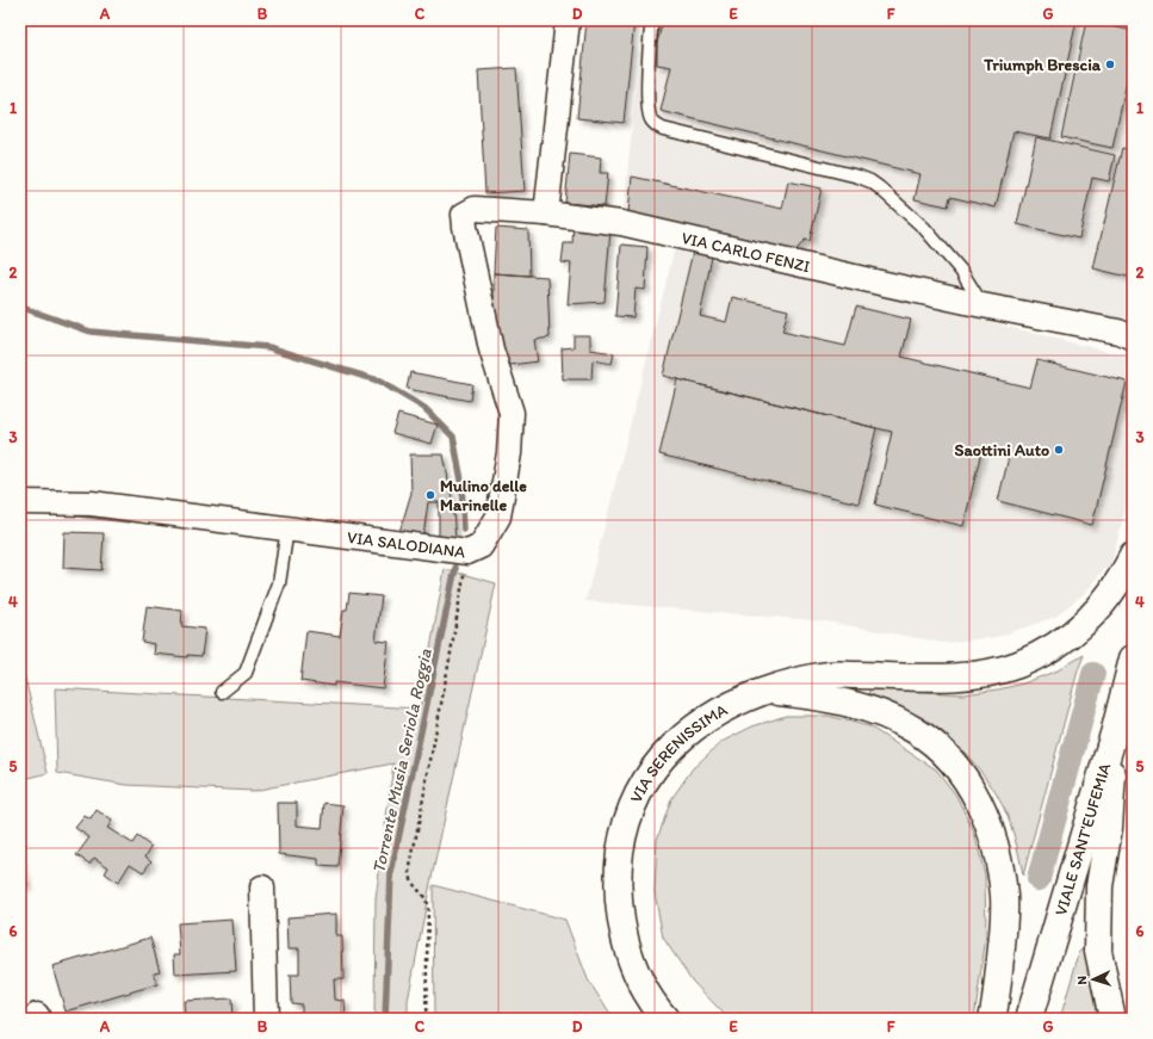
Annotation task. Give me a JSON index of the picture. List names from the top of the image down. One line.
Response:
{"streets":{"main road":["VIA SERENISSIMA","VIALE SANT'EUFEMIA"],"street":["VIA CARLO FENZI","VIA SALODIANA"]},"crossings":[["VIA CARLO FENZI","VIA SALODIANA"]],"water":["Torrente Musia Seriola Roggia"],"places":["Triumph Brescia","Saottini Auto","Mulino delle Marinelle"],"north":"left","grid":{"columns":["A","B","C","D","E","F","G"],"rows":["1","2","3","4","5","6"]}}
